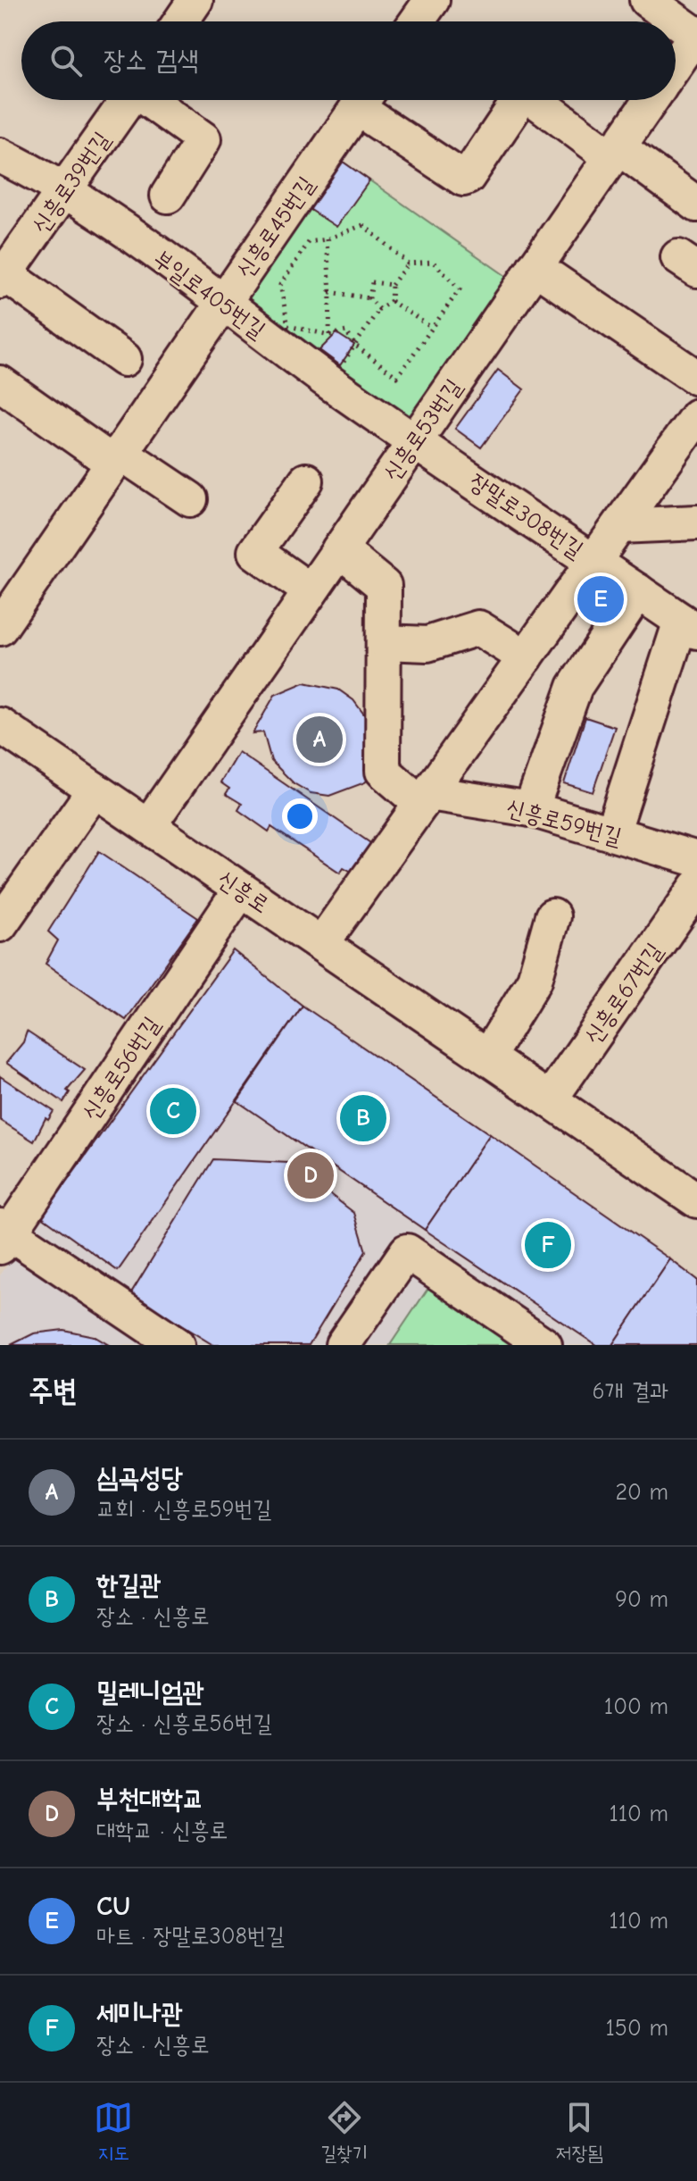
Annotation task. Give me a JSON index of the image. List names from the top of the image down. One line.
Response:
{"streets":{"street":["신흥로39번길","신흥로45번길","부일로405번길","신흥로53번길","장말로308번길","신흥로59번길","신흥로","신흥로67번길","신흥로56번길"]},"crossings":[["신흥로39번길","부일로405번길"],["신흥로45번길","부일로405번길"],["부일로405번길","신흥로53번길"],["부일로405번길","장말로308번길"],["신흥로53번길","장말로308번길"],["신흥로53번길","신흥로"],["신흥로","신흥로67번길"],["신흥로","신흥로56번길"]],"page":{"search":"장소 검색","pins":["E","A","C","B","D","F"],"heading":["주변","6개 결과"],"list":[{"mark":"A","name":"심곡성당","note":"교회 · 신흥로59번길","value":"20 m"},{"mark":"B","name":"한길관","note":"장소 · 신흥로","value":"90 m"},{"mark":"C","name":"밀레니엄관","note":"장소 · 신흥로56번길","value":"100 m"},{"mark":"D","name":"부천대학교","note":"대학교 · 신흥로","value":"110 m"},{"mark":"E","name":"CU","note":"마트 · 장말로308번길","value":"110 m"},{"mark":"F","name":"세미나관","note":"장소 · 신흥로","value":"150 m"}],"nav":["지도","길찾기","저장됨"]}}
